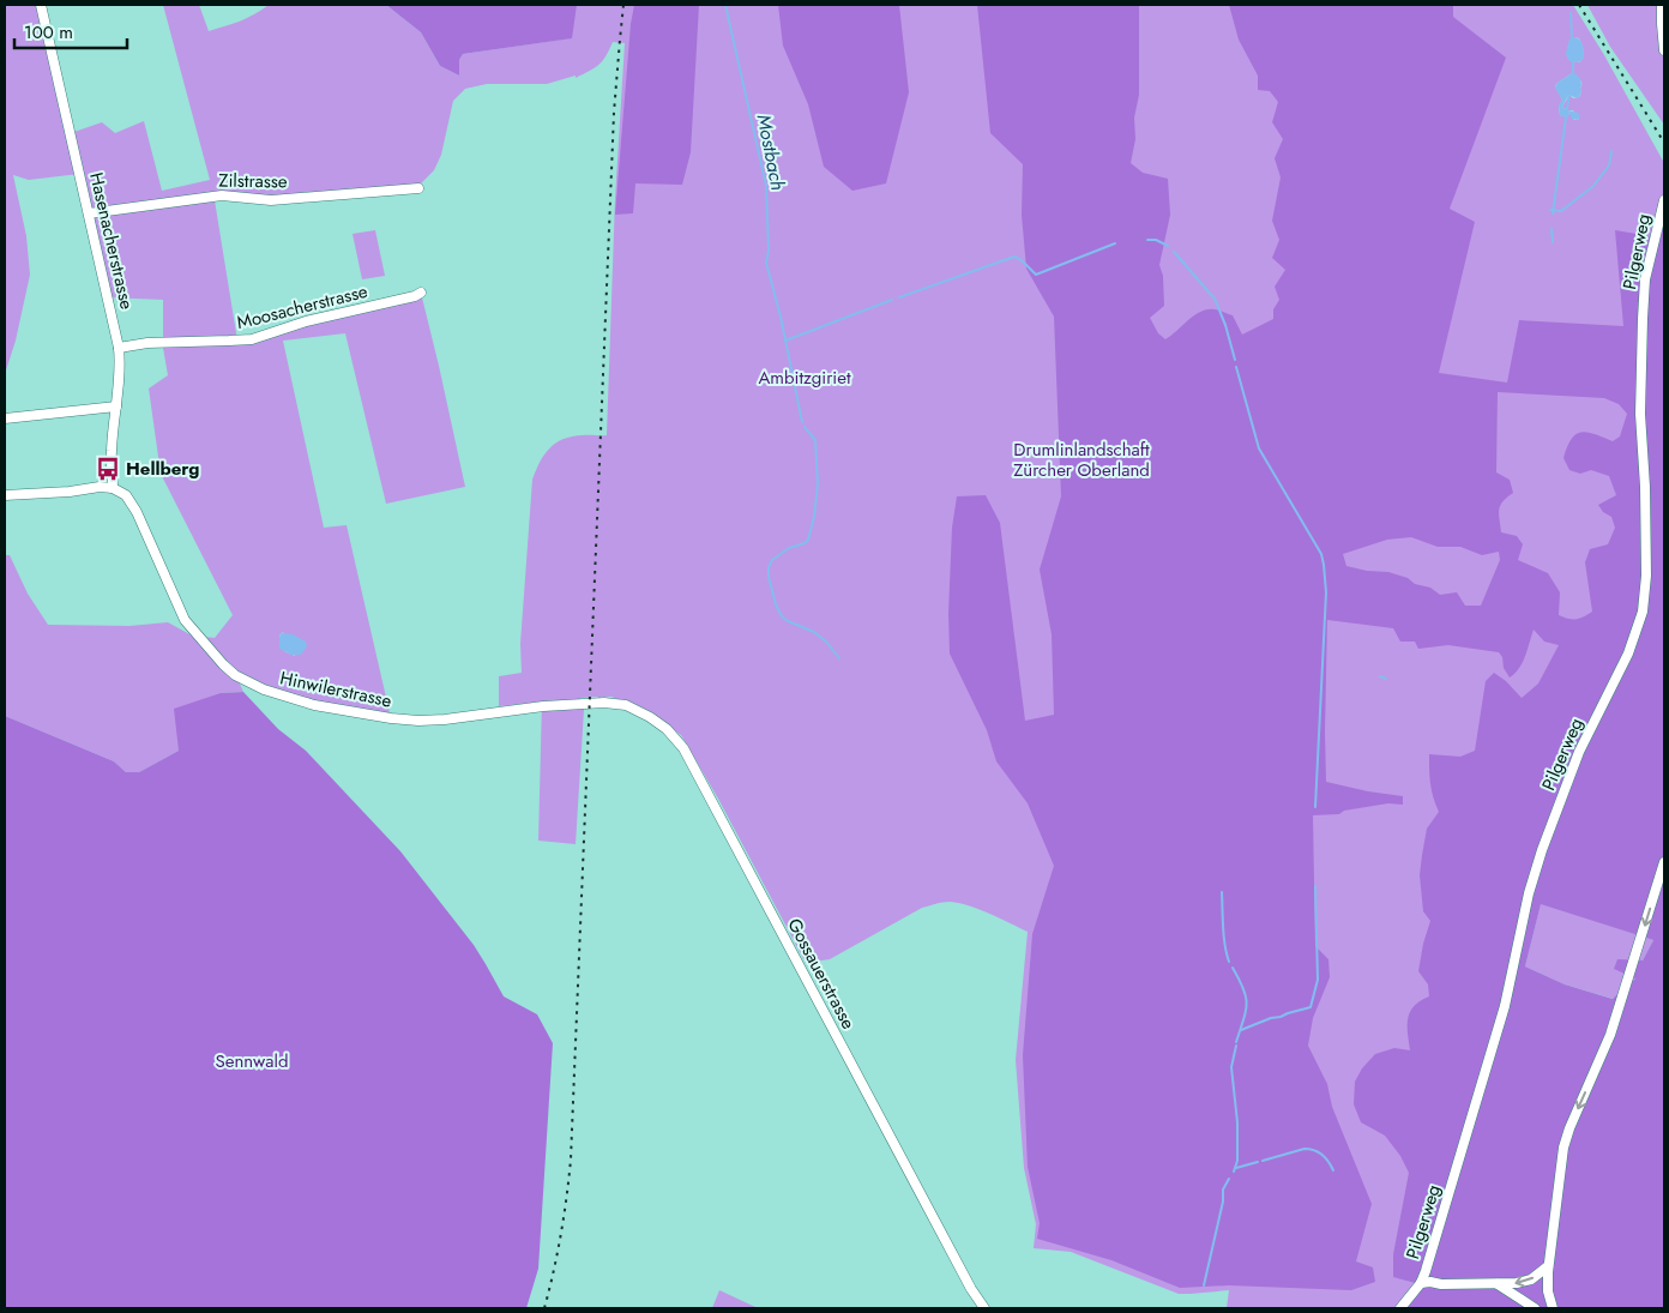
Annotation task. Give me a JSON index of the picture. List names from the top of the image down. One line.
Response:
{"streets":{"street":["Zilstrasse","Hasenacherstrasse","Pilgerweg","Moosacherstrasse","Hinwilerstrasse","Gossauerstrasse"]},"crossings":[["Zilstrasse","Hasenacherstrasse"],["Hasenacherstrasse","Moosacherstrasse"],["Hasenacherstrasse","Hinwilerstrasse"],["Hinwilerstrasse","Gossauerstrasse"]],"water":["Mostbach"],"parks":["Ambitzgiriet","Drumlinlandschaft Zürcher Oberland","Sennwald"],"places":{"bus stop":["Hellberg"]},"scale_bar":"100 m"}
